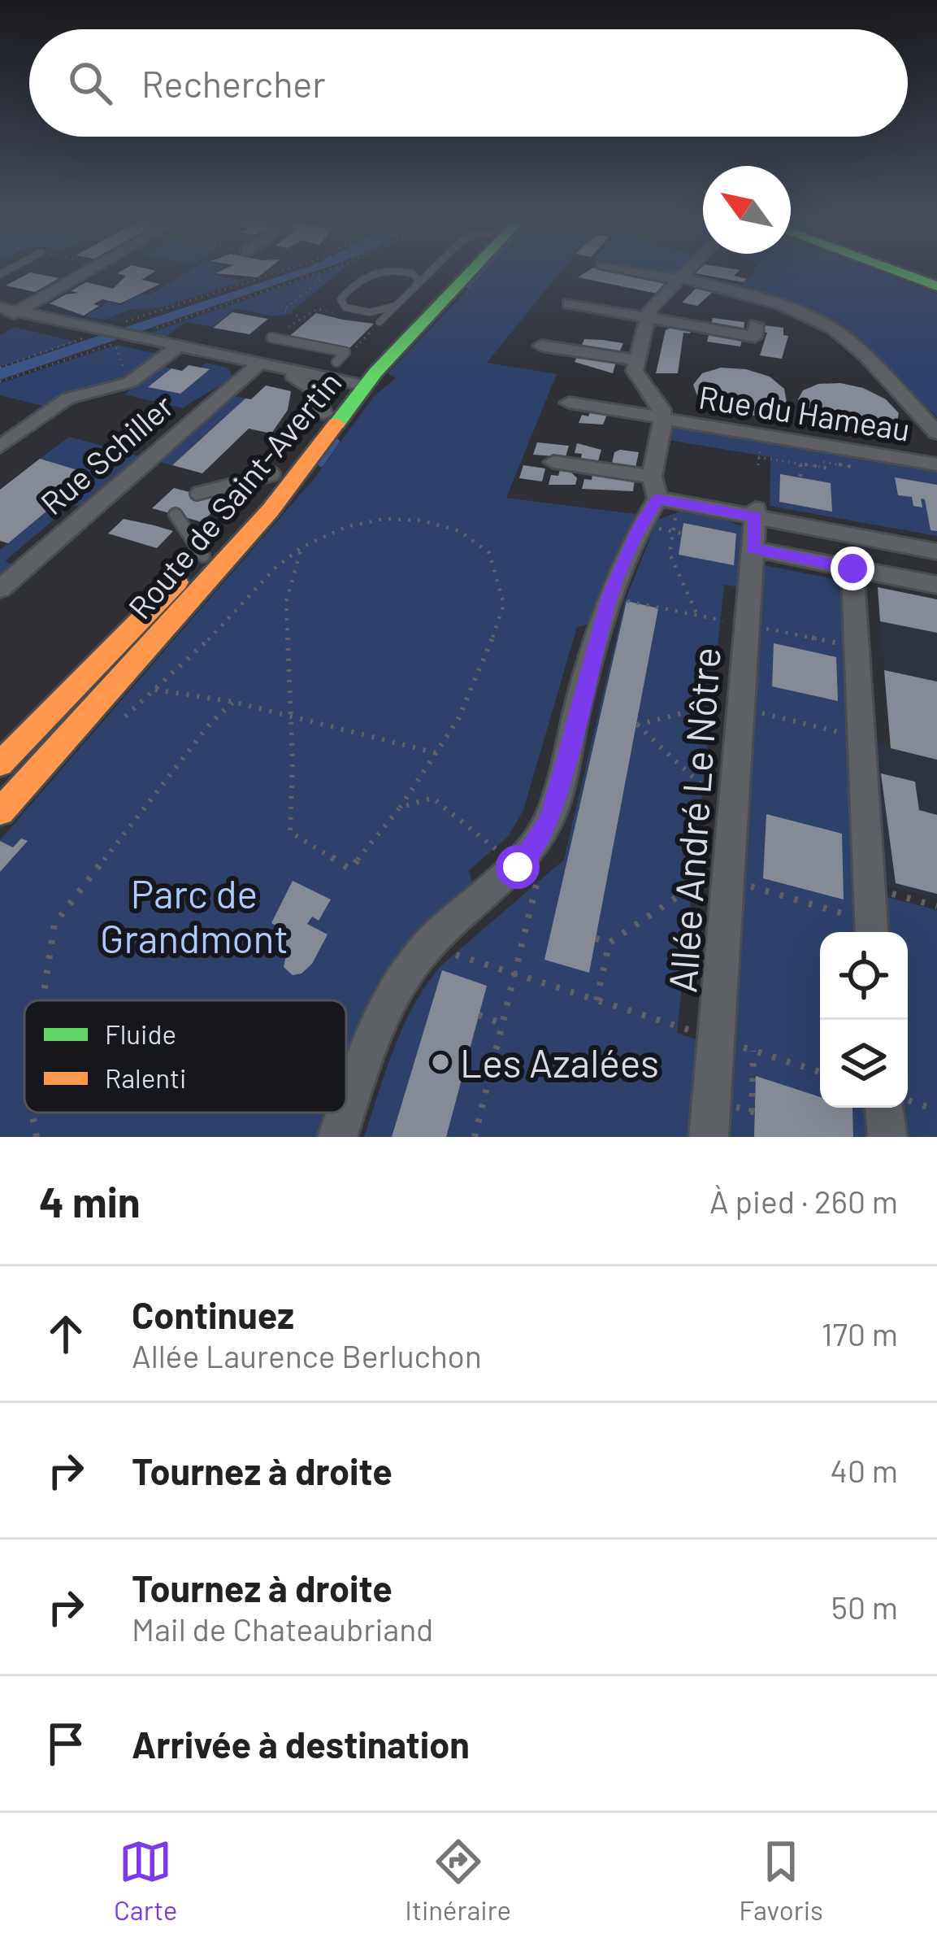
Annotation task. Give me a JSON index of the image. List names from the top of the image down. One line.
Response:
{"streets":{"main road":["Route de Saint-Avertin"],"street":["Rue du Hameau","Rue Schiller","Allée André Le Nôtre"]},"parks":["Parc de Grandmont"],"places":["Les Azalées"],"legend":["Fluide","Ralenti"],"north":"top left","page":{"search":"Rechercher","heading":["4 min","À pied · 260 m"],"list":[["Continuez","Allée Laurence Berluchon","170 m"],["Tournez à droite","40 m"],["Tournez à droite","Mail de Chateaubriand","50 m"],"Arrivée à destination"],"nav":["Carte","Itinéraire","Favoris"]}}
